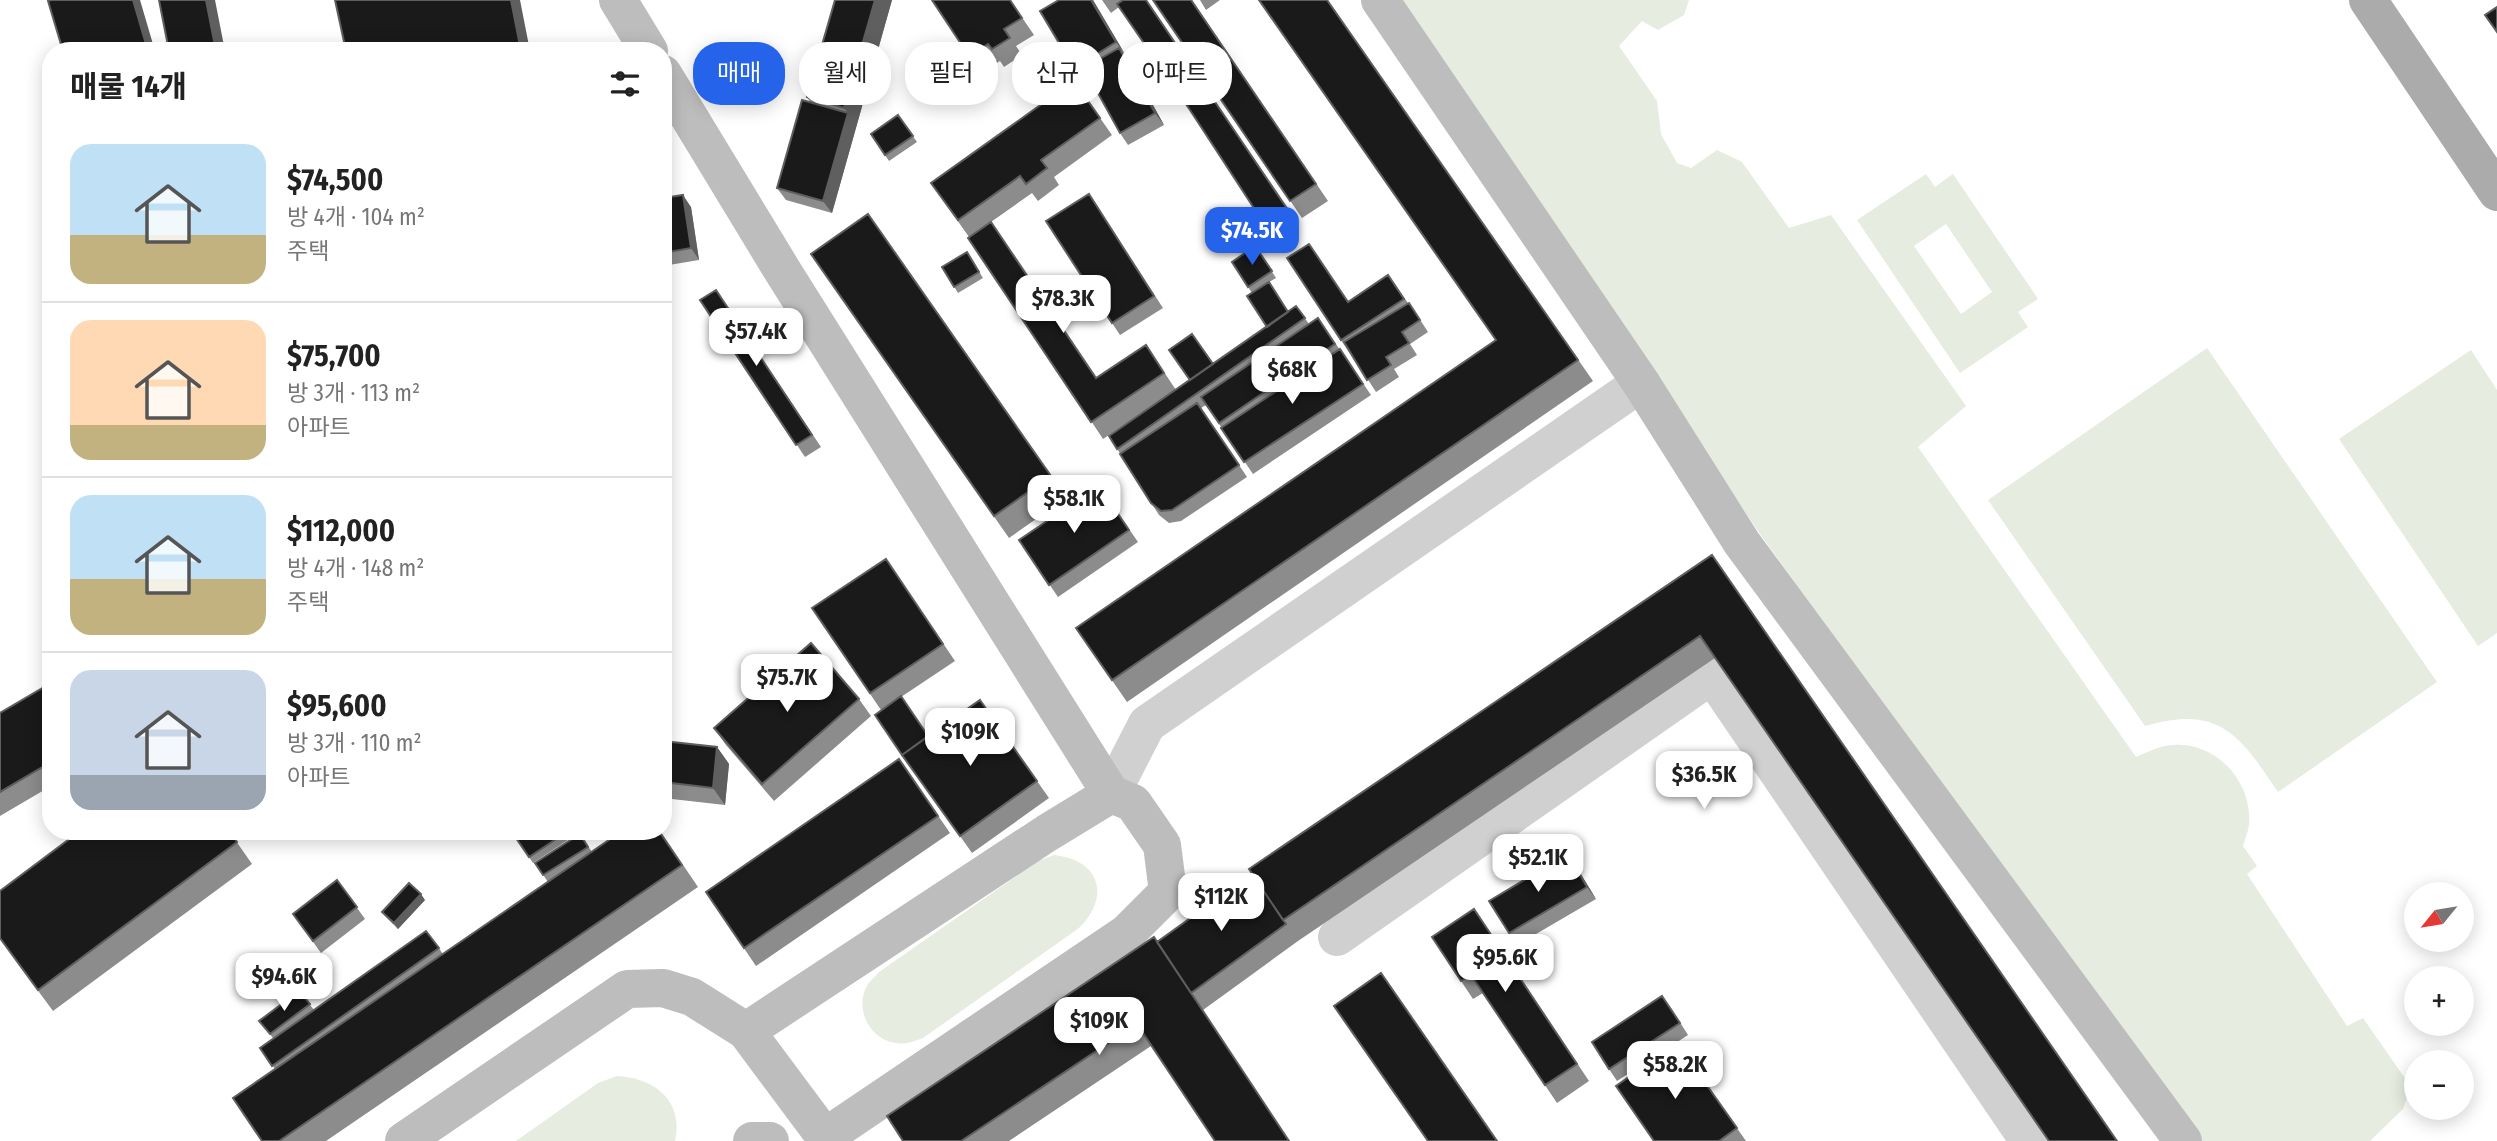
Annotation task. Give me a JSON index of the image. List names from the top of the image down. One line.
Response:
{"north":"bottom left","page":{"chip":["매매","월세","필터","신규","아파트"],"heading":"매물 14개","list":[{"name":"$74,500","note":"방 4개 · 104 m² · 주택"},{"name":"$75,700","note":"방 3개 · 113 m² · 아파트"},{"name":"$112,000","note":"방 4개 · 148 m² · 주택"},{"name":"$95,600","note":"방 3개 · 110 m² · 아파트"}],"price":["$74.5K","$78.3K","$57.4K","$68K","$58.1K","$75.7K","$109K","$36.5K","$52.1K","$112K","$95.6K","$94.6K","$109K","$58.2K"],"map_buttons":["+","−"]}}
